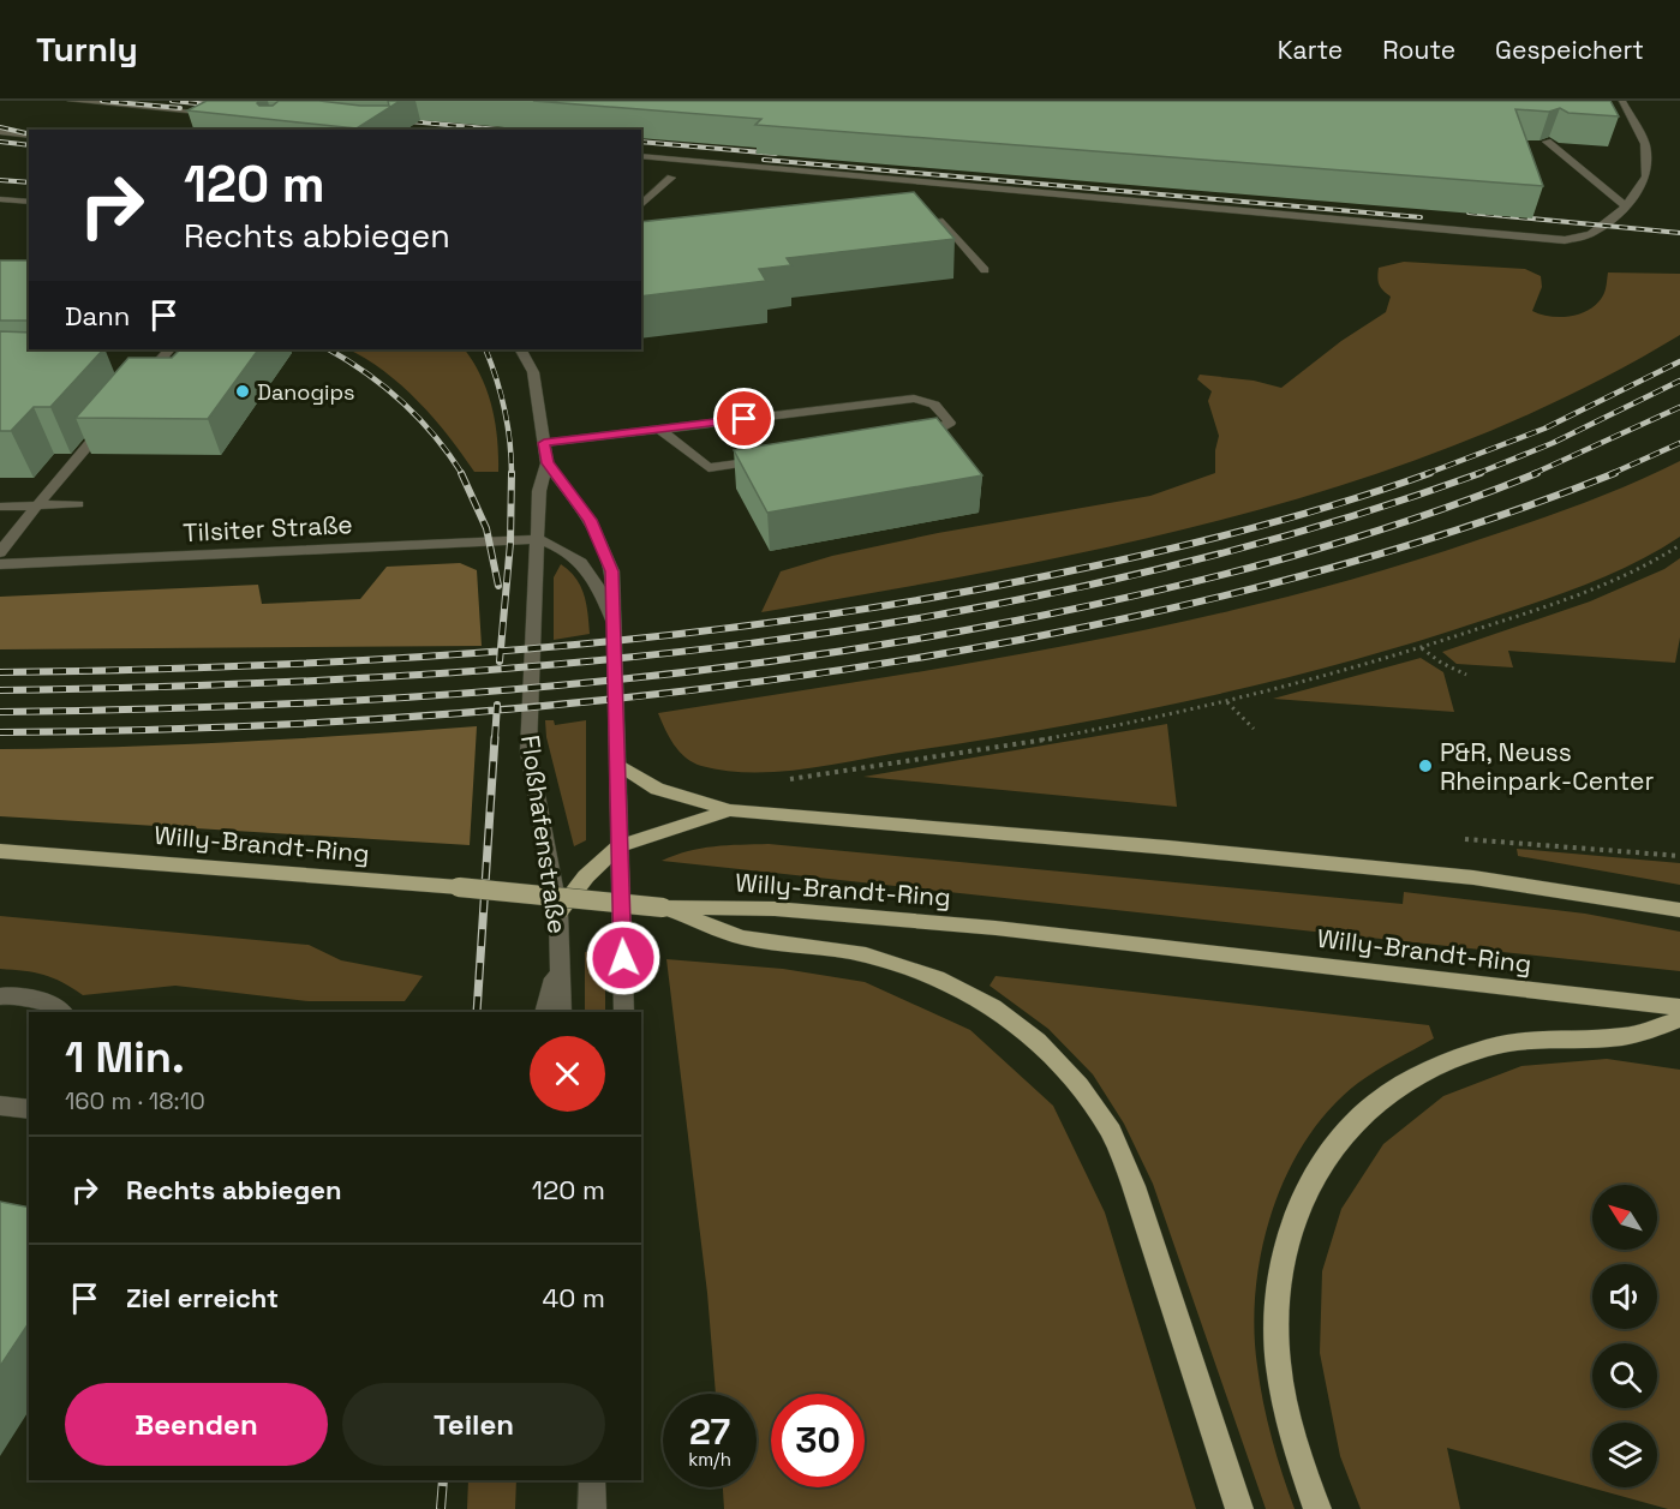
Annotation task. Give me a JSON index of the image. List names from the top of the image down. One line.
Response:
{"streets":{"main road":["Willy-Brandt-Ring"],"street":["Tilsiter Straße","Floßhafenstraße"]},"crossings":[["Tilsiter Straße","Floßhafenstraße"]],"places":["Danogips","P&R, Neuss Rheinpark-Center"],"north":"top left","page":{"header":"Turnly","nav":["Karte","Route","Gespeichert"],"turn":["120 m","Rechts abbiegen"],"then":"Dann","heading":["1 Min.","160 m · 18:10"],"list":[{"name":"Rechts abbiegen","value":"120 m"},{"name":"Ziel erreicht","value":"40 m"}],"buttons":["Beenden","Teilen"],"speed":"27 km/h","limit":"30"}}
